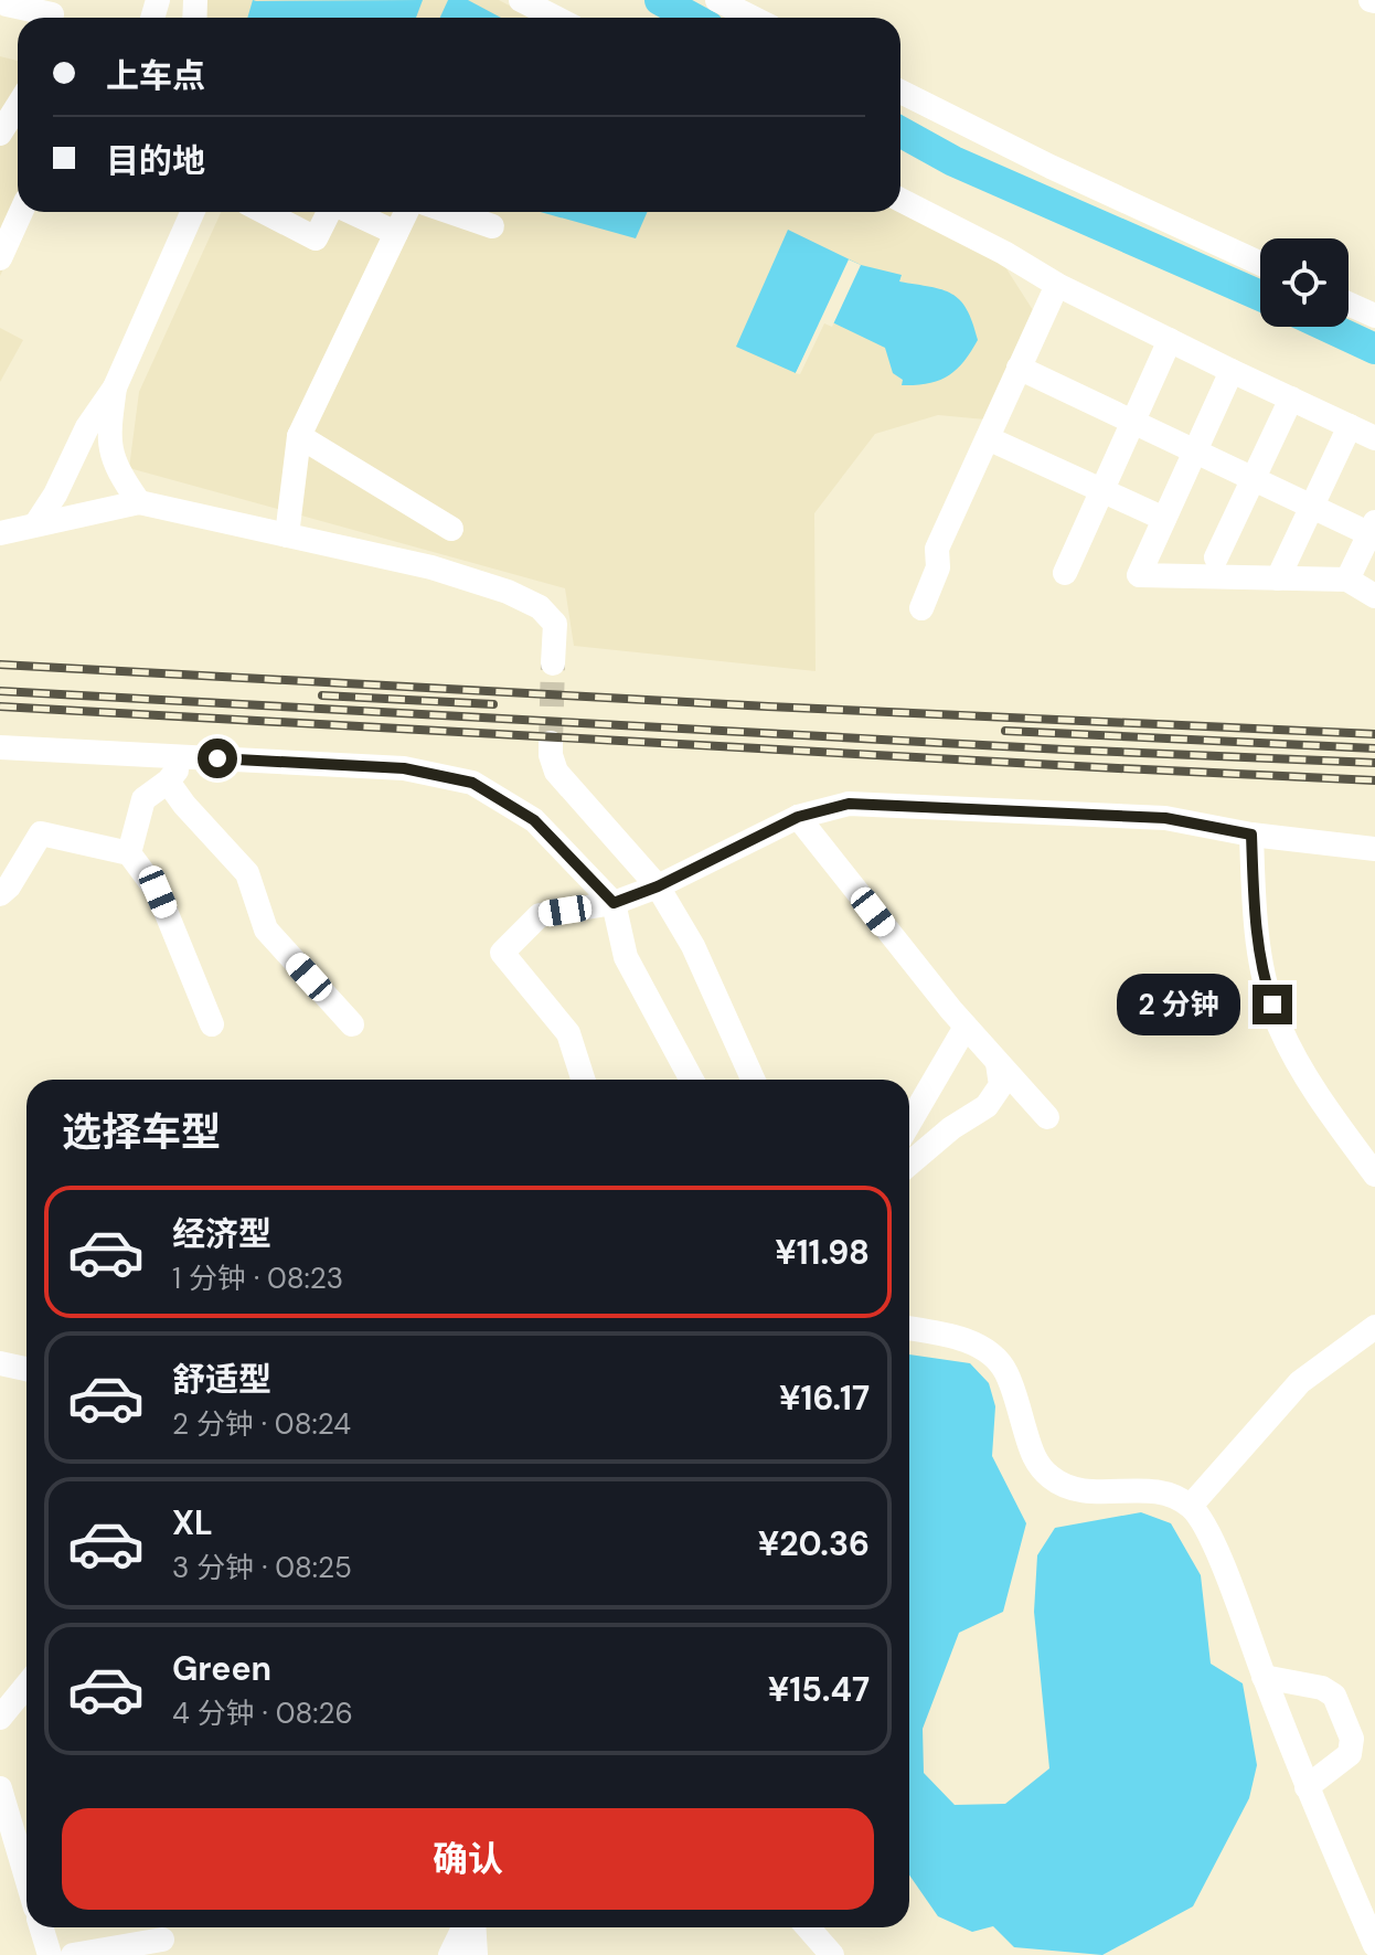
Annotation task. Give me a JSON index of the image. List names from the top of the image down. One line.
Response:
{"page":{"banner":["上车点","目的地"],"bubble":"2 分钟","heading":"选择车型","list":[{"name":"经济型","note":"1 分钟 · 08:23","value":"¥11.98"},{"name":"舒适型","note":"2 分钟 · 08:24","value":"¥16.17"},{"name":"XL","note":"3 分钟 · 08:25","value":"¥20.36"},{"name":"Green","note":"4 分钟 · 08:26","value":"¥15.47"}],"buttons":"确认"}}
